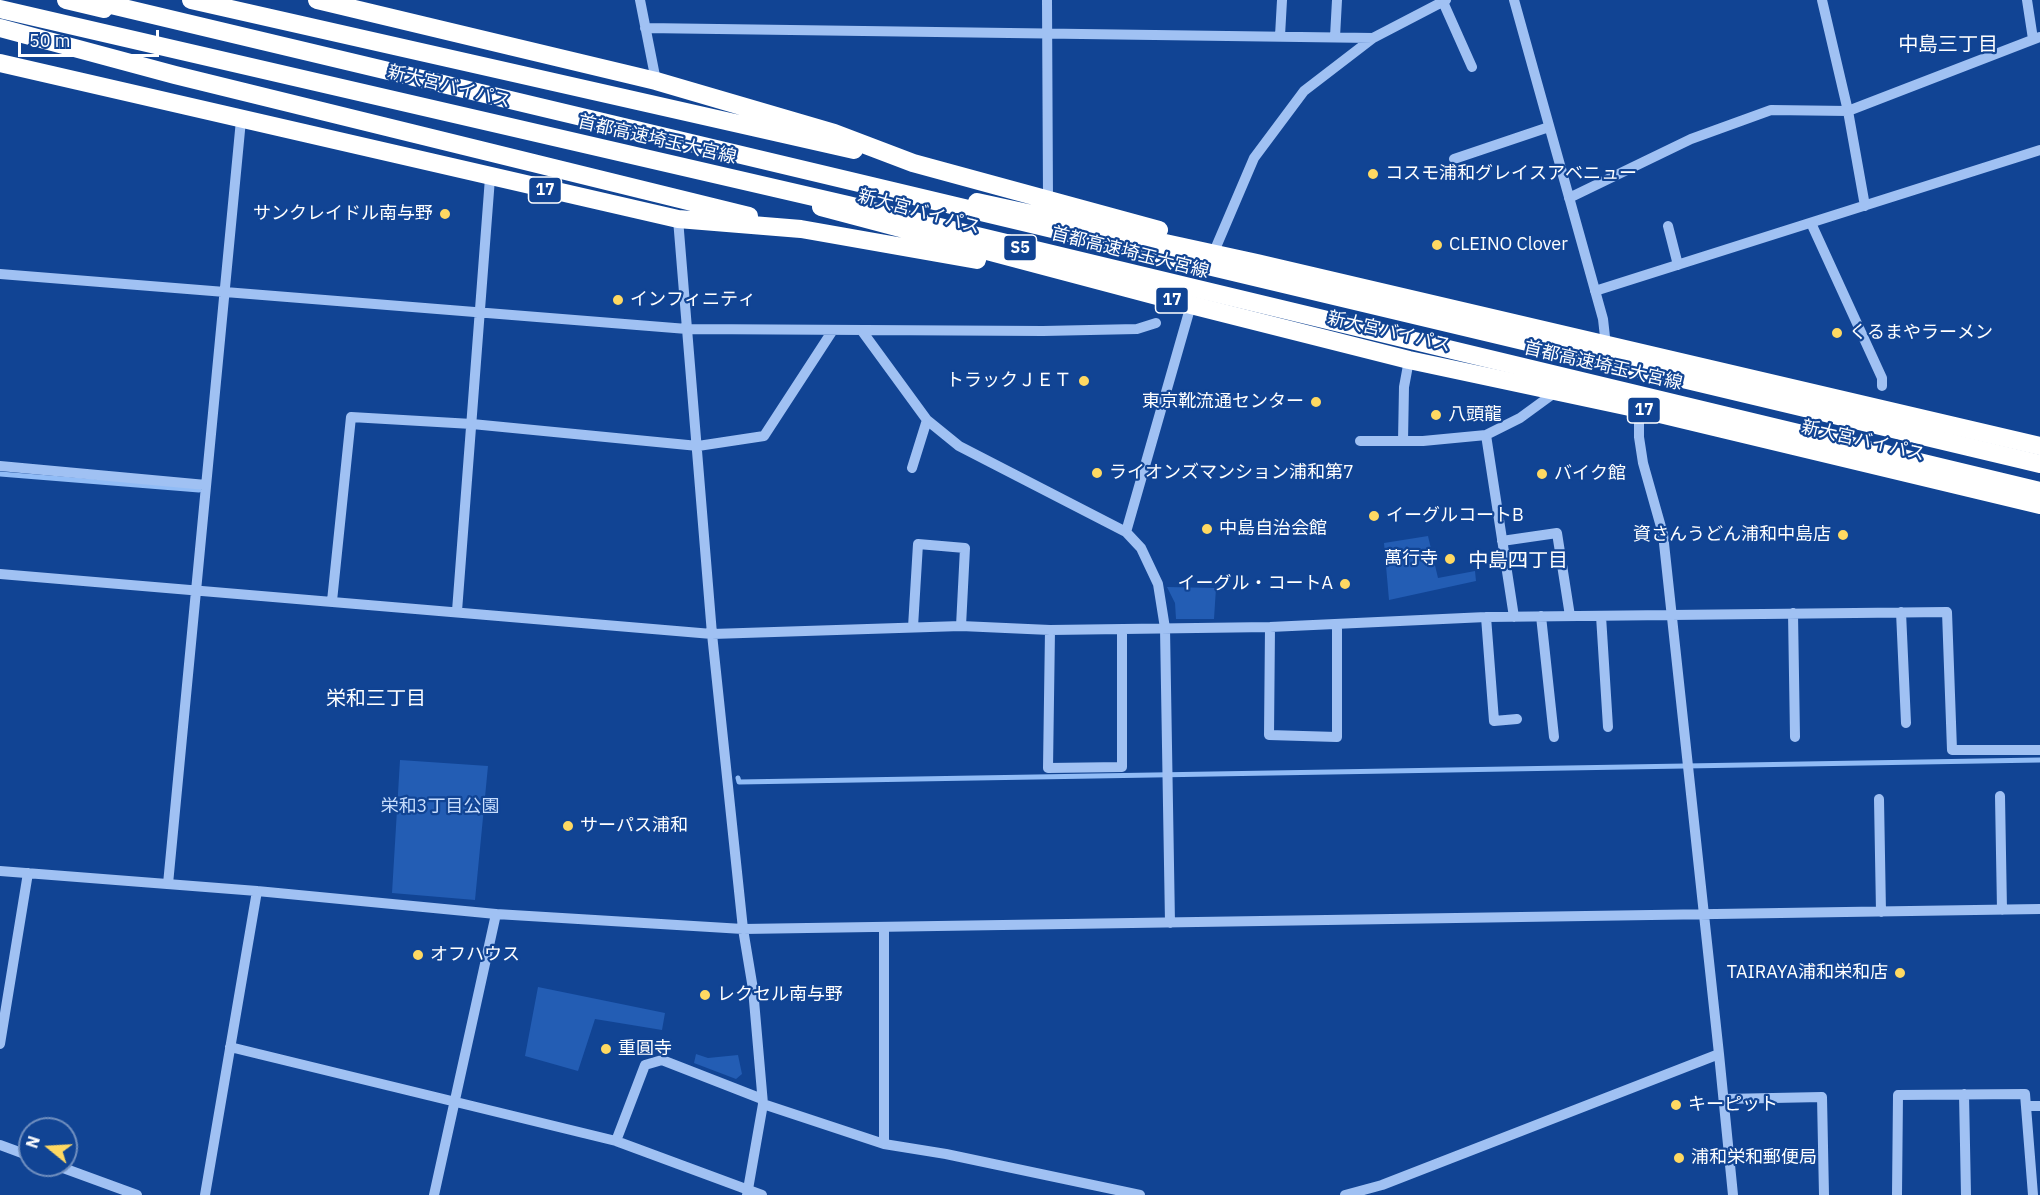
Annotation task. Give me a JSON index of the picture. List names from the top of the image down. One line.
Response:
{"streets":{"highway":["新大宮バイパス","首都高速埼玉大宮線","17","S5"]},"crossings":[["新大宮バイパス","17"]],"districts":["中島三丁目","中島四丁目","栄和三丁目"],"parks":["栄和3丁目公園"],"places":["コスモ浦和グレイスアベニュー","サンクレイドル南与野","CLEINO Clover","インフィニティ","くるまやラーメン","トラックＪＥＴ","東京靴流通センター","八頭龍","ライオンズマンション浦和第7","バイク館","イーグルコートB","中島自治会館","資さんうどん浦和中島店","萬行寺","イーグル・コートA","サーパス浦和","オフハウス","TAIRAYA浦和栄和店","レクセル南与野","重圓寺","キーピット","浦和栄和郵便局"],"scale_bar":"50 m","north":"left"}
